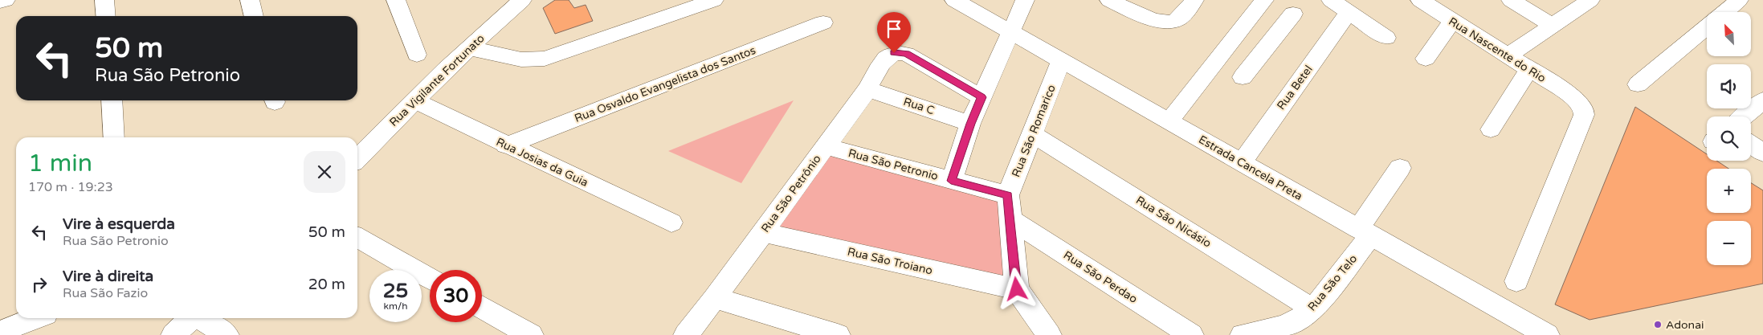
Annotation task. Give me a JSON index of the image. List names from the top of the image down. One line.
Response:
{"streets":{"street":["Rua Nascente do Rio","Rua Vigilante Fortunato","Rua Osvaldo Evangelista dos Santos","Rua Betel","Rua C","Rua São Romarico","Rua Josias da Guia","Rua São Petronio","Estrada Cancela Preta","Rua São Petrônio","Rua São Nicásio","Rua São Troiano","Rua São Perdao","Rua São Telo"]},"crossings":[["Rua Vigilante Fortunato","Rua Josias da Guia"],["Rua Osvaldo Evangelista dos Santos","Rua Josias da Guia"],["Rua Betel","Estrada Cancela Preta"],["Rua C","Rua São Petrônio"],["Rua São Romarico","Rua São Petronio"],["Rua São Romarico","Estrada Cancela Preta"],["Rua São Romarico","Rua São Nicásio"],["Rua São Romarico","Rua São Troiano"],["Rua São Romarico","Rua São Perdao"],["Rua São Petronio","Rua São Petrônio"],["Estrada Cancela Preta","Rua São Telo"],["Rua São Petrônio","Rua São Troiano"],["Rua São Nicásio","Rua São Telo"]],"places":["Adonai"],"north":"top left","page":{"map_buttons":["+","−"],"turn":["50 m","Rua São Petronio"],"heading":["1 min","170 m · 19:23"],"list":[{"name":"Vire à esquerda","note":"Rua São Petronio","value":"50 m"},{"name":"Vire à direita","note":"Rua São Fazio","value":"20 m"}],"speed":"25 km/h","limit":"30"}}
